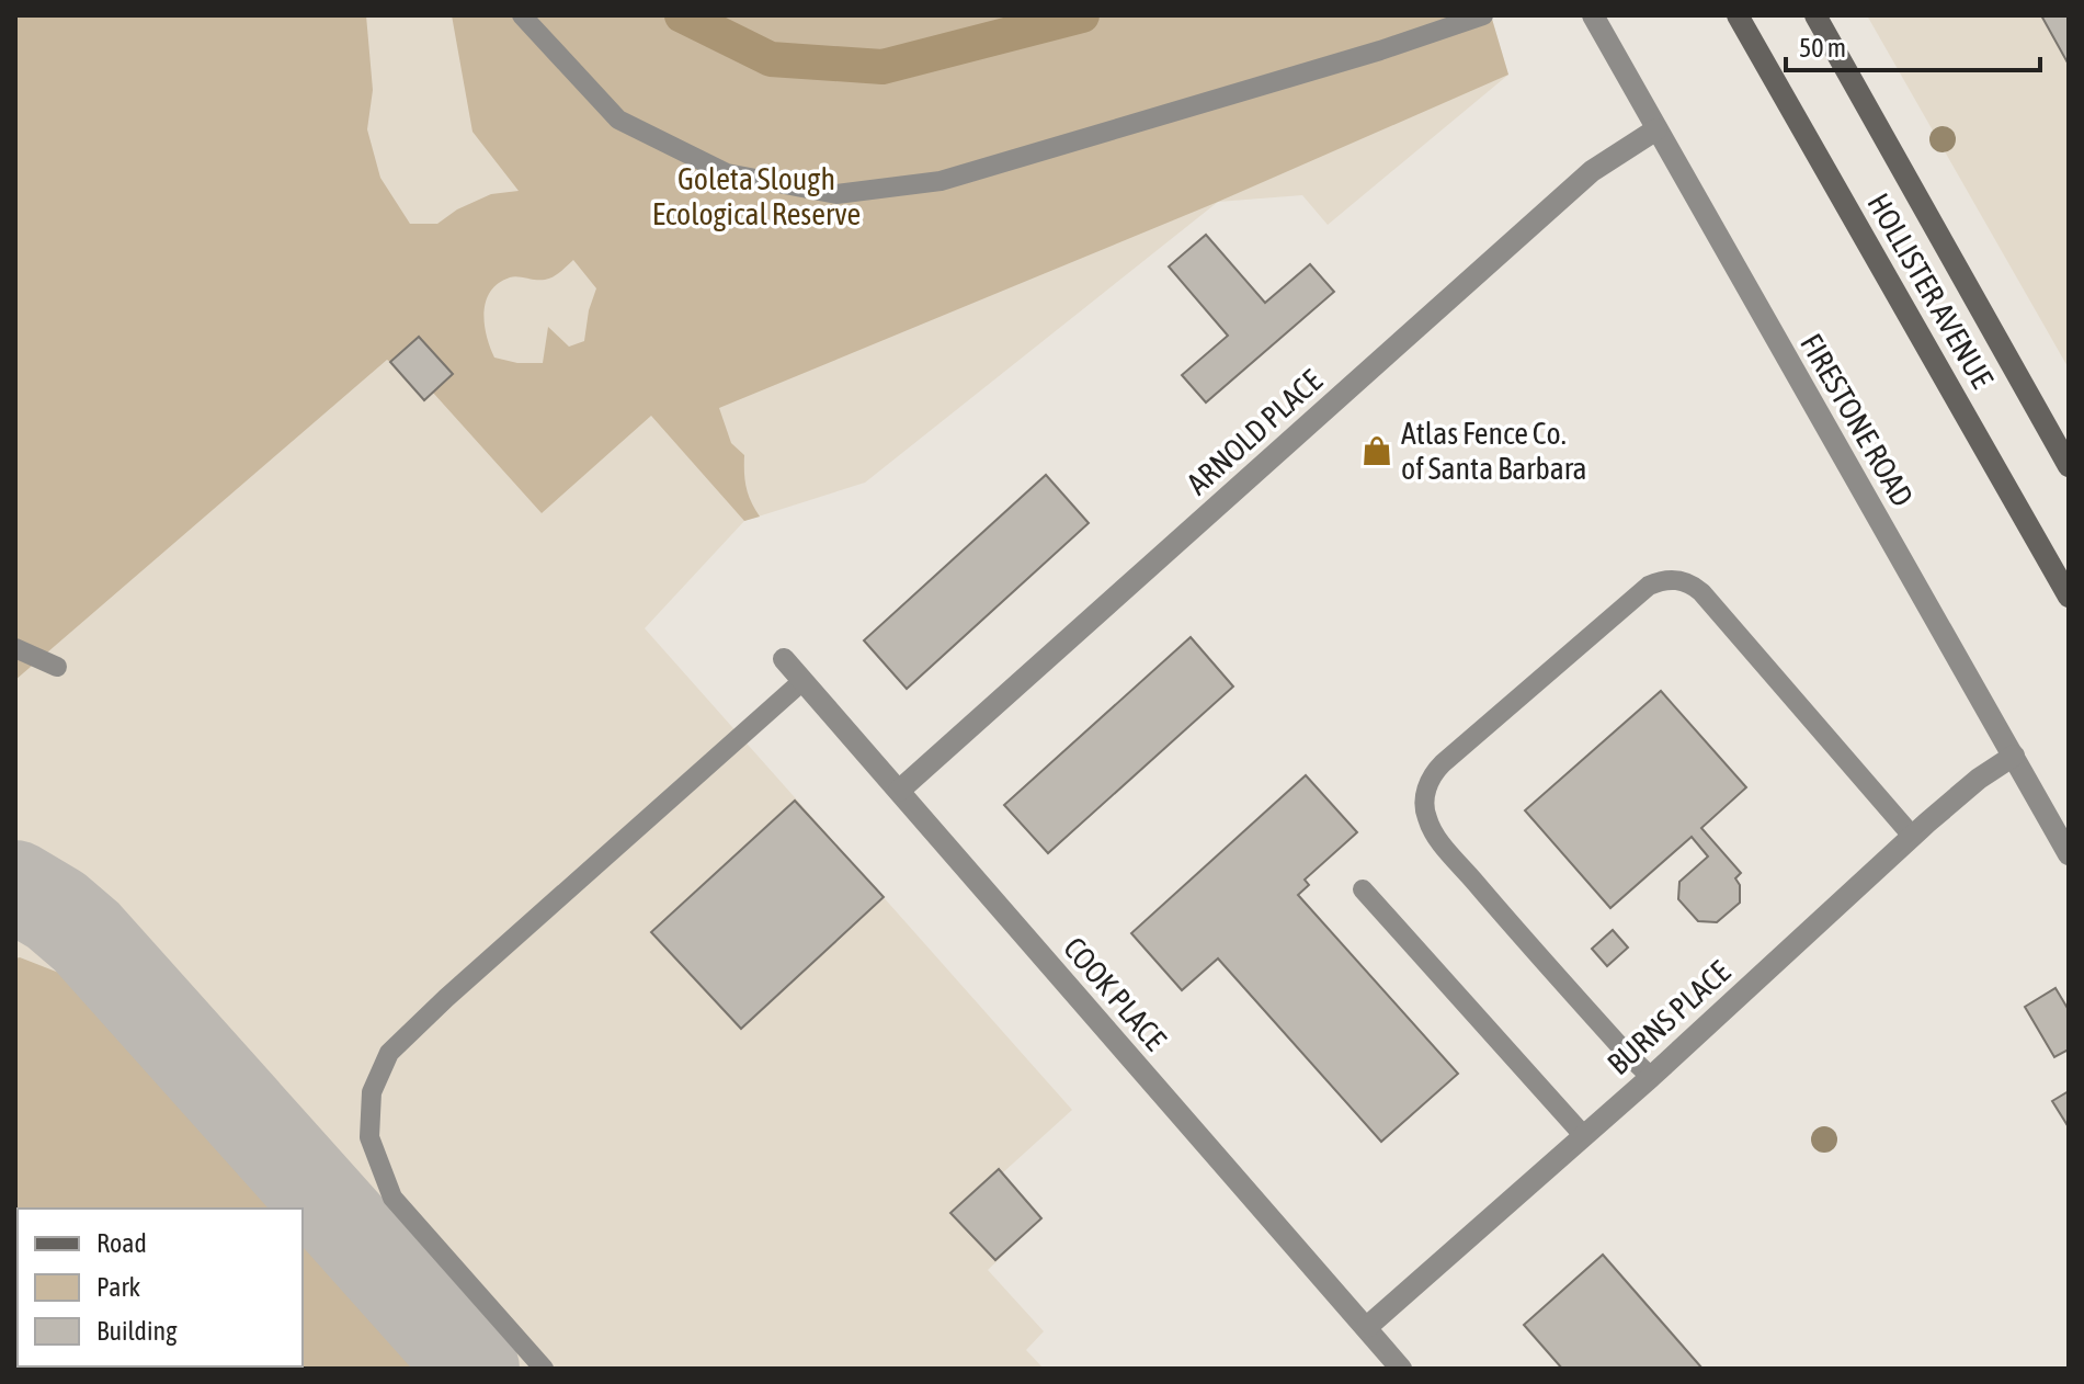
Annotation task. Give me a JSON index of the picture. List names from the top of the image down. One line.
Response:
{"streets":{"main road":["HOLLISTER AVENUE"],"street":["FIRESTONE ROAD","ARNOLD PLACE","COOK PLACE","BURNS PLACE"]},"crossings":[["FIRESTONE ROAD","ARNOLD PLACE"],["FIRESTONE ROAD","BURNS PLACE"],["ARNOLD PLACE","COOK PLACE"],["COOK PLACE","BURNS PLACE"]],"parks":["Goleta Slough Ecological Reserve"],"places":{"shop":["Atlas Fence Co. of Santa Barbara"]},"legend":["Road","Park","Building"],"scale_bar":"50 m"}
